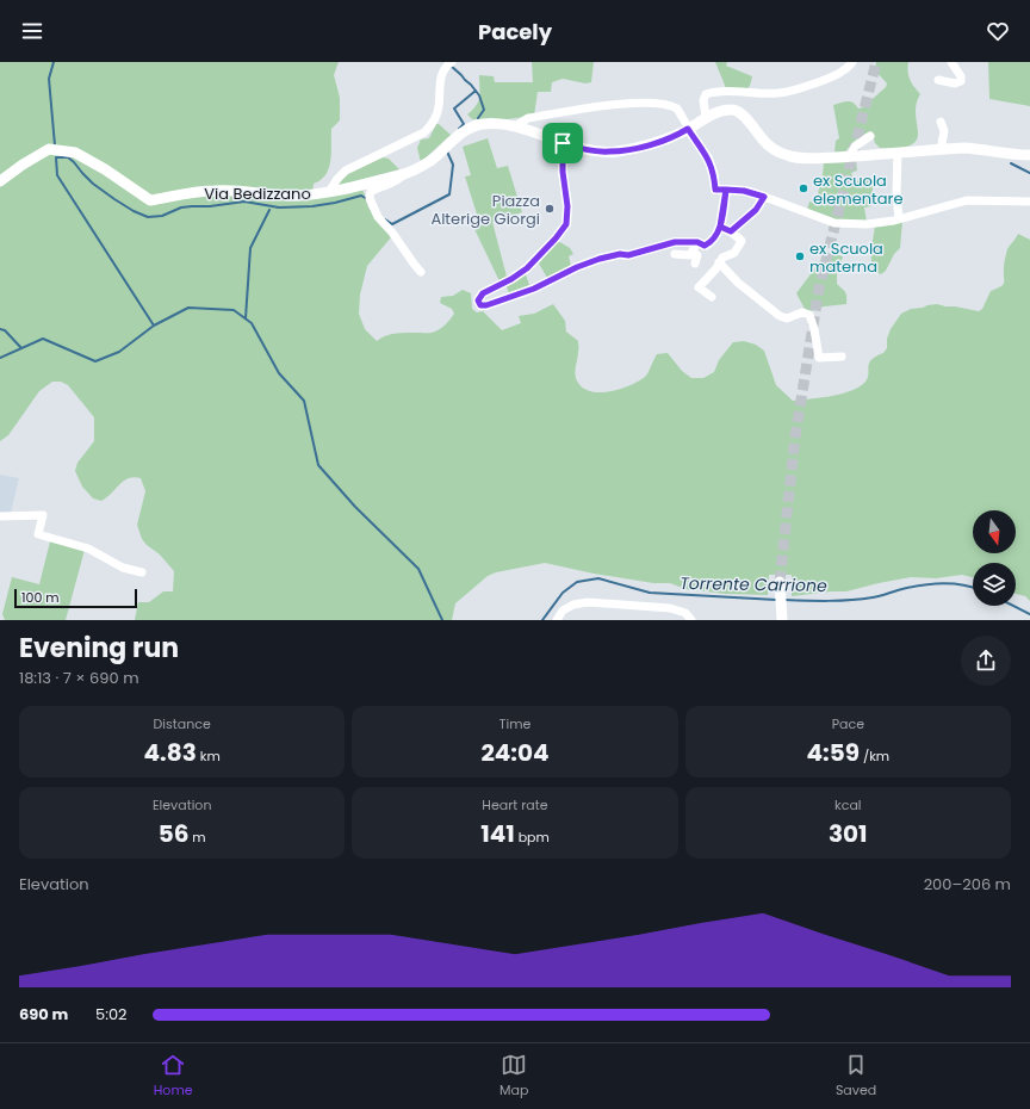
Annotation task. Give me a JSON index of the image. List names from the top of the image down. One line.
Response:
{"streets":{"street":["Via Bedizzano"]},"water":["Torrente Carrione"],"places":["ex Scuola elementare","Piazza Alterige Giorgi","ex Scuola materna"],"scale_bar":"100 m","north":"bottom","page":{"header":"Pacely","scale":"100 m","heading":["Evening run","18:13 · 7 × 690 m"],"stats":[["Distance","4.83 km"],["Time","24:04"],["Pace","4:59 /km"],["Elevation","56 m"],["Heart rate","141 bpm"],["kcal","301"]],"chart":["Elevation","200–206 m"],"list":[{"name":"690 m","note":"5:02"}],"tabs":["Home","Map","Saved"]}}
